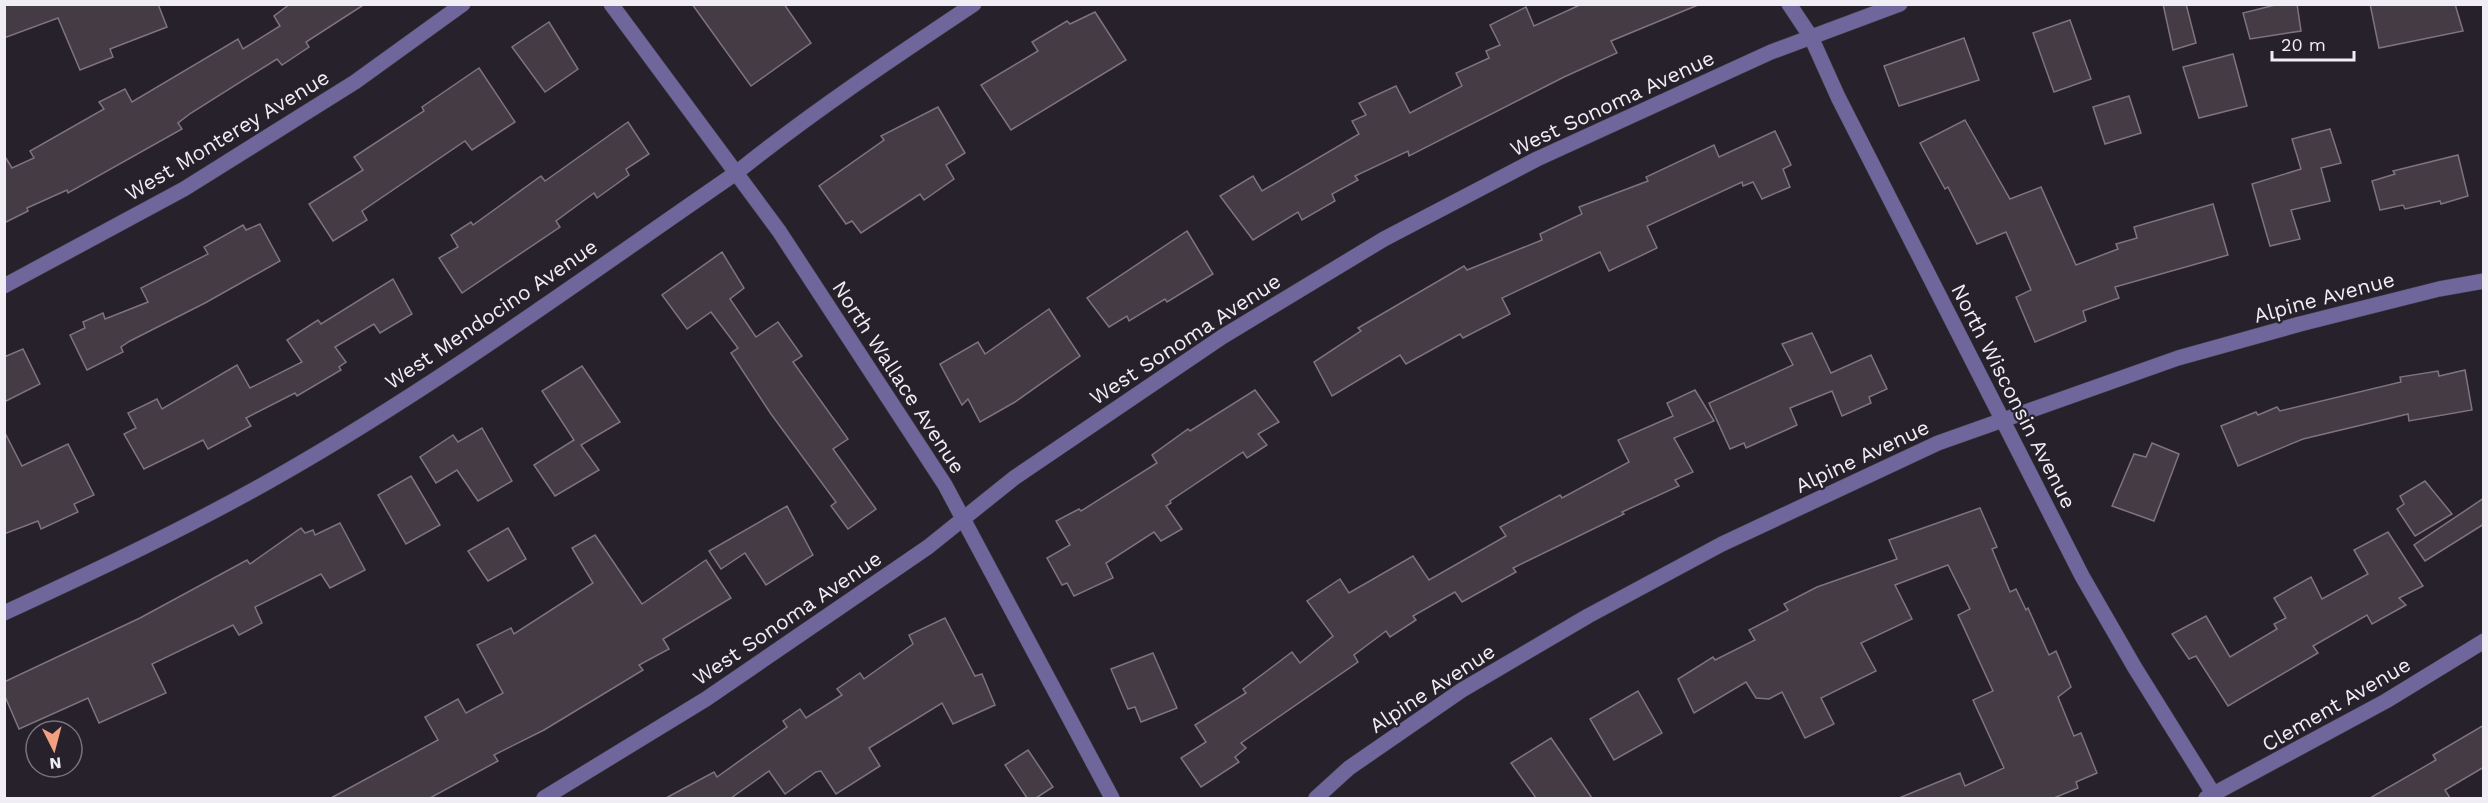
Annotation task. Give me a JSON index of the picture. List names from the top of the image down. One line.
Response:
{"streets":{"street":["West Sonoma Avenue","West Monterey Avenue","Alpine Avenue","West Mendocino Avenue","North Wallace Avenue","North Wisconsin Avenue","Clement Avenue"]},"crossings":[["West Sonoma Avenue","North Wallace Avenue"],["West Sonoma Avenue","North Wisconsin Avenue"],["Alpine Avenue","North Wisconsin Avenue"],["West Mendocino Avenue","North Wallace Avenue"],["North Wisconsin Avenue","Clement Avenue"]],"scale_bar":"20 m","north":"bottom"}
